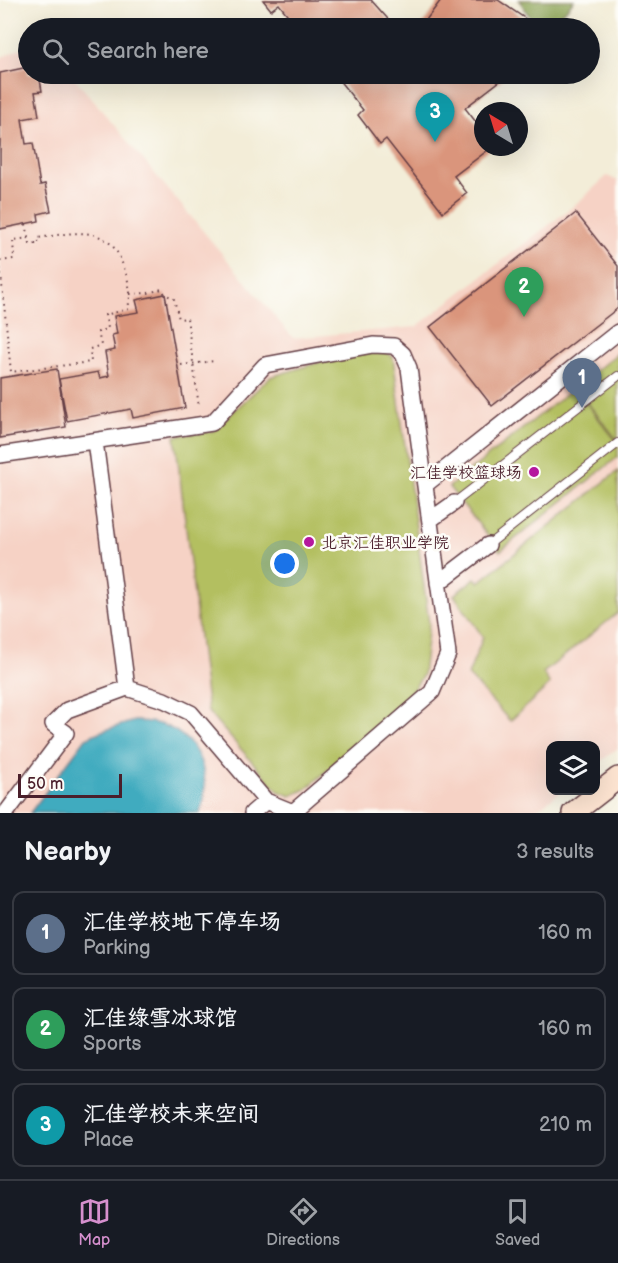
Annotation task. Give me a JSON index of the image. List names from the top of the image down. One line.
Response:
{"places":["汇佳学校篮球场","北京汇佳职业学院"],"scale_bar":"50 m","north":"top left","page":{"search":"Search here","pins":["3","2","1"],"scale":"50 m","heading":["Nearby","3 results"],"list":[{"mark":"1","name":"汇佳学校地下停车场","note":"Parking","value":"160 m"},{"mark":"2","name":"汇佳绿雪冰球馆","note":"Sports","value":"160 m"},{"mark":"3","name":"汇佳学校未来空间","note":"Place","value":"210 m"}],"nav":["Map","Directions","Saved"]}}
